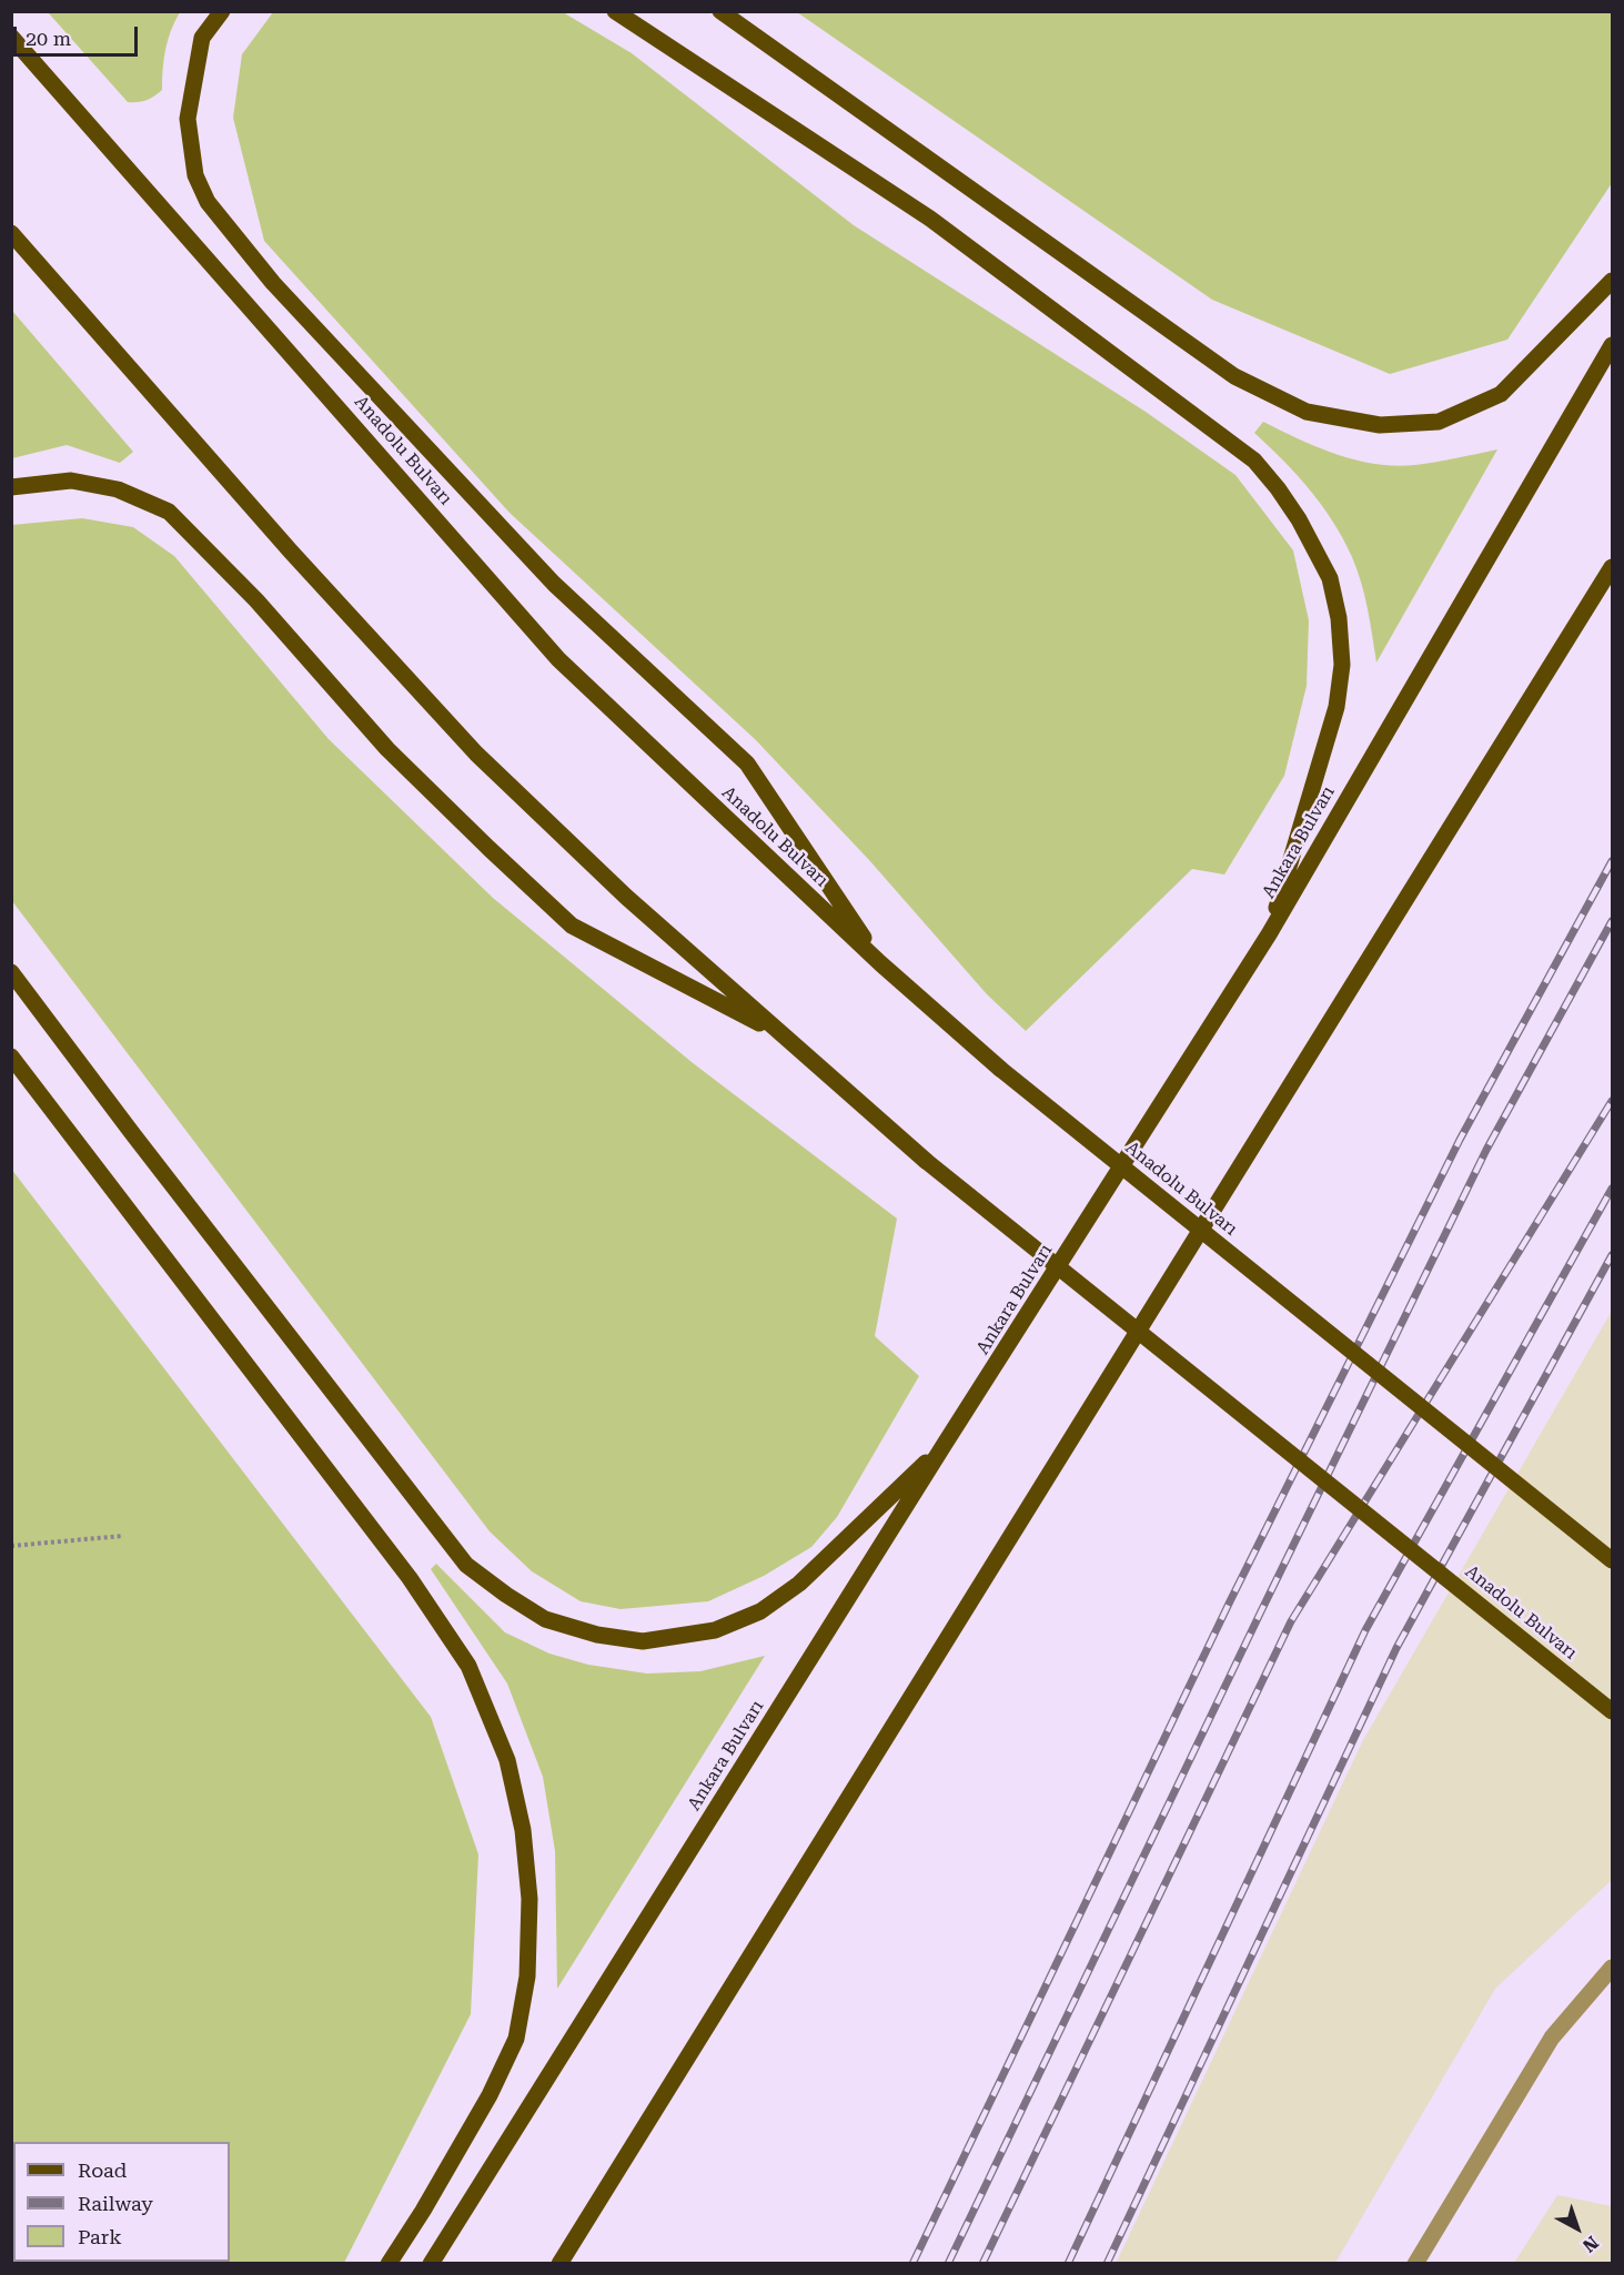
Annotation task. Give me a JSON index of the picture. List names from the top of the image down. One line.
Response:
{"streets":{"main road":["Anadolu Bulvarı","Ankara Bulvarı"]},"legend":["Road","Railway","Park"],"scale_bar":"20 m","north":"bottom right"}
